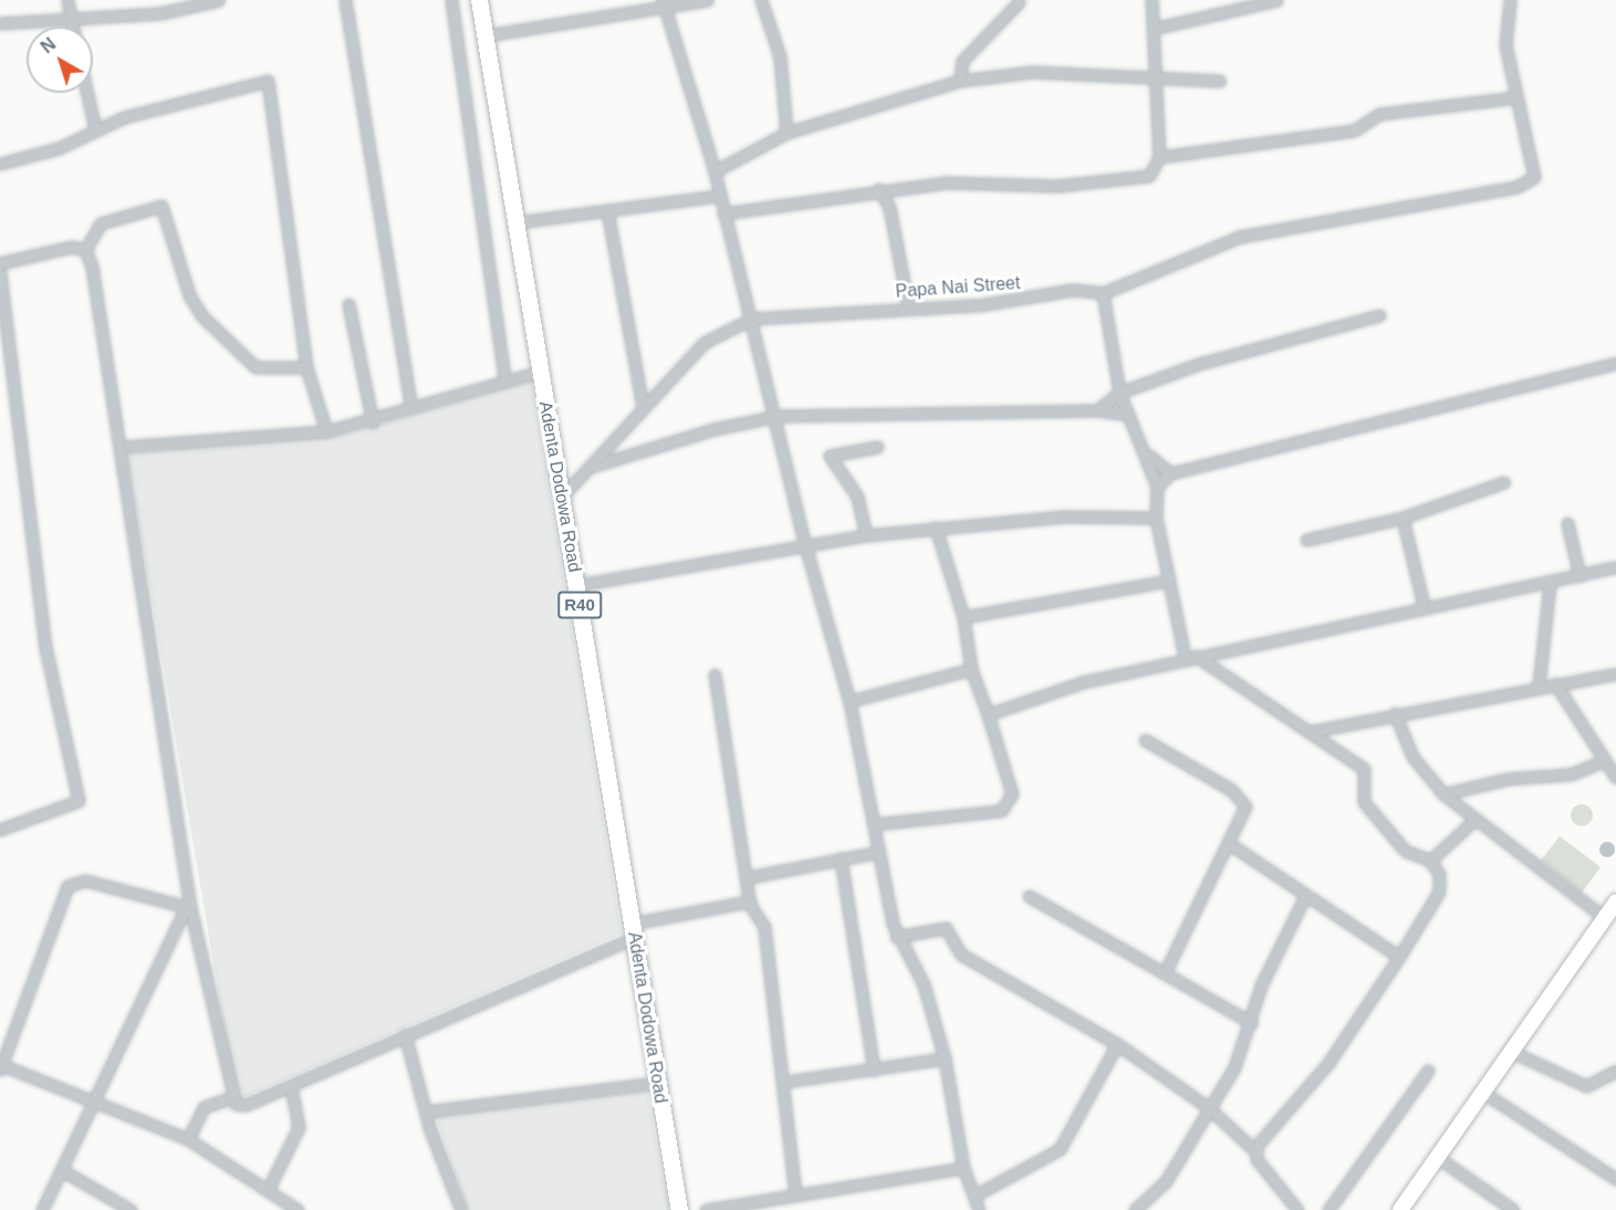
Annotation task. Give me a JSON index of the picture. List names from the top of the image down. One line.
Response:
{"streets":{"main road":["Adenta Dodowa Road","R40"],"street":["Papa Nai Street"]},"crossings":[["Papa Nai Street","Adenta Dodowa Road"]],"north":"top left"}
